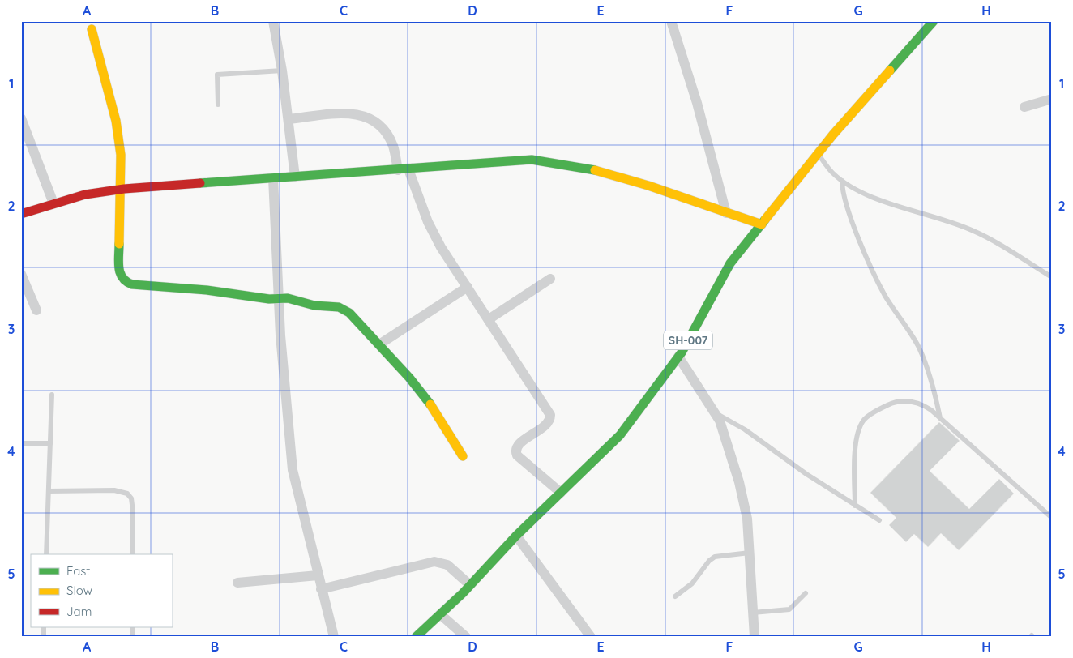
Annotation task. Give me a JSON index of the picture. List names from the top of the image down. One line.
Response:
{"streets":{"street":["SH-007"]},"legend":["Fast","Slow","Jam"],"grid":{"columns":["A","B","C","D","E","F","G","H"],"rows":["1","2","3","4","5"]}}
